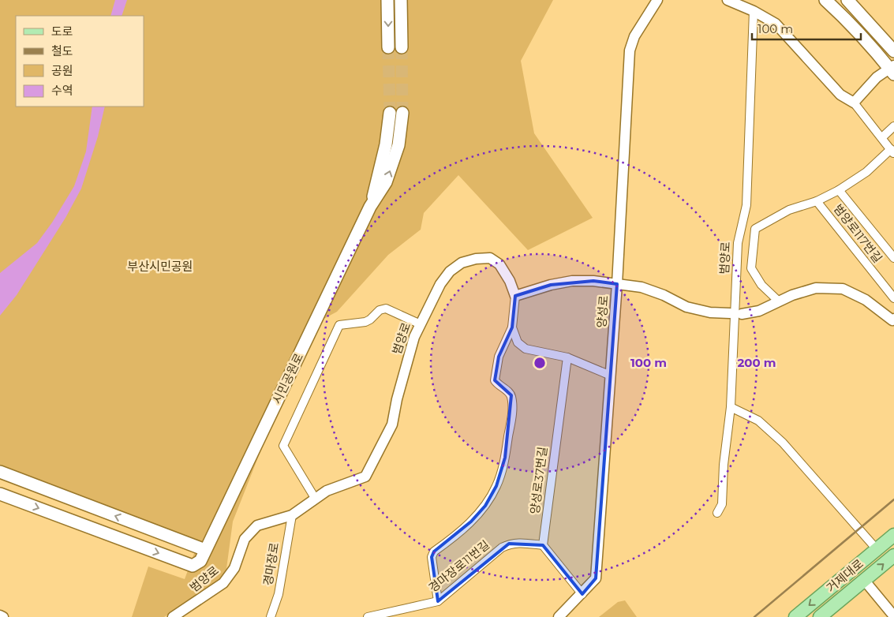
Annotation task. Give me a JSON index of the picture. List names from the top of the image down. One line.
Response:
{"streets":{"main road":["시민공원로","거제대로"],"street":["범양로117번길","범양로","양성로","양성로37번길","경마장로","경마장로11번길"]},"crossings":[["범양로","경마장로"],["양성로37번길","경마장로11번길"]],"parks":["부산시민공원"],"legend":["도로","철도","공원","수역"],"scale_bar":"100 m","rings":["100 m","200 m"]}
